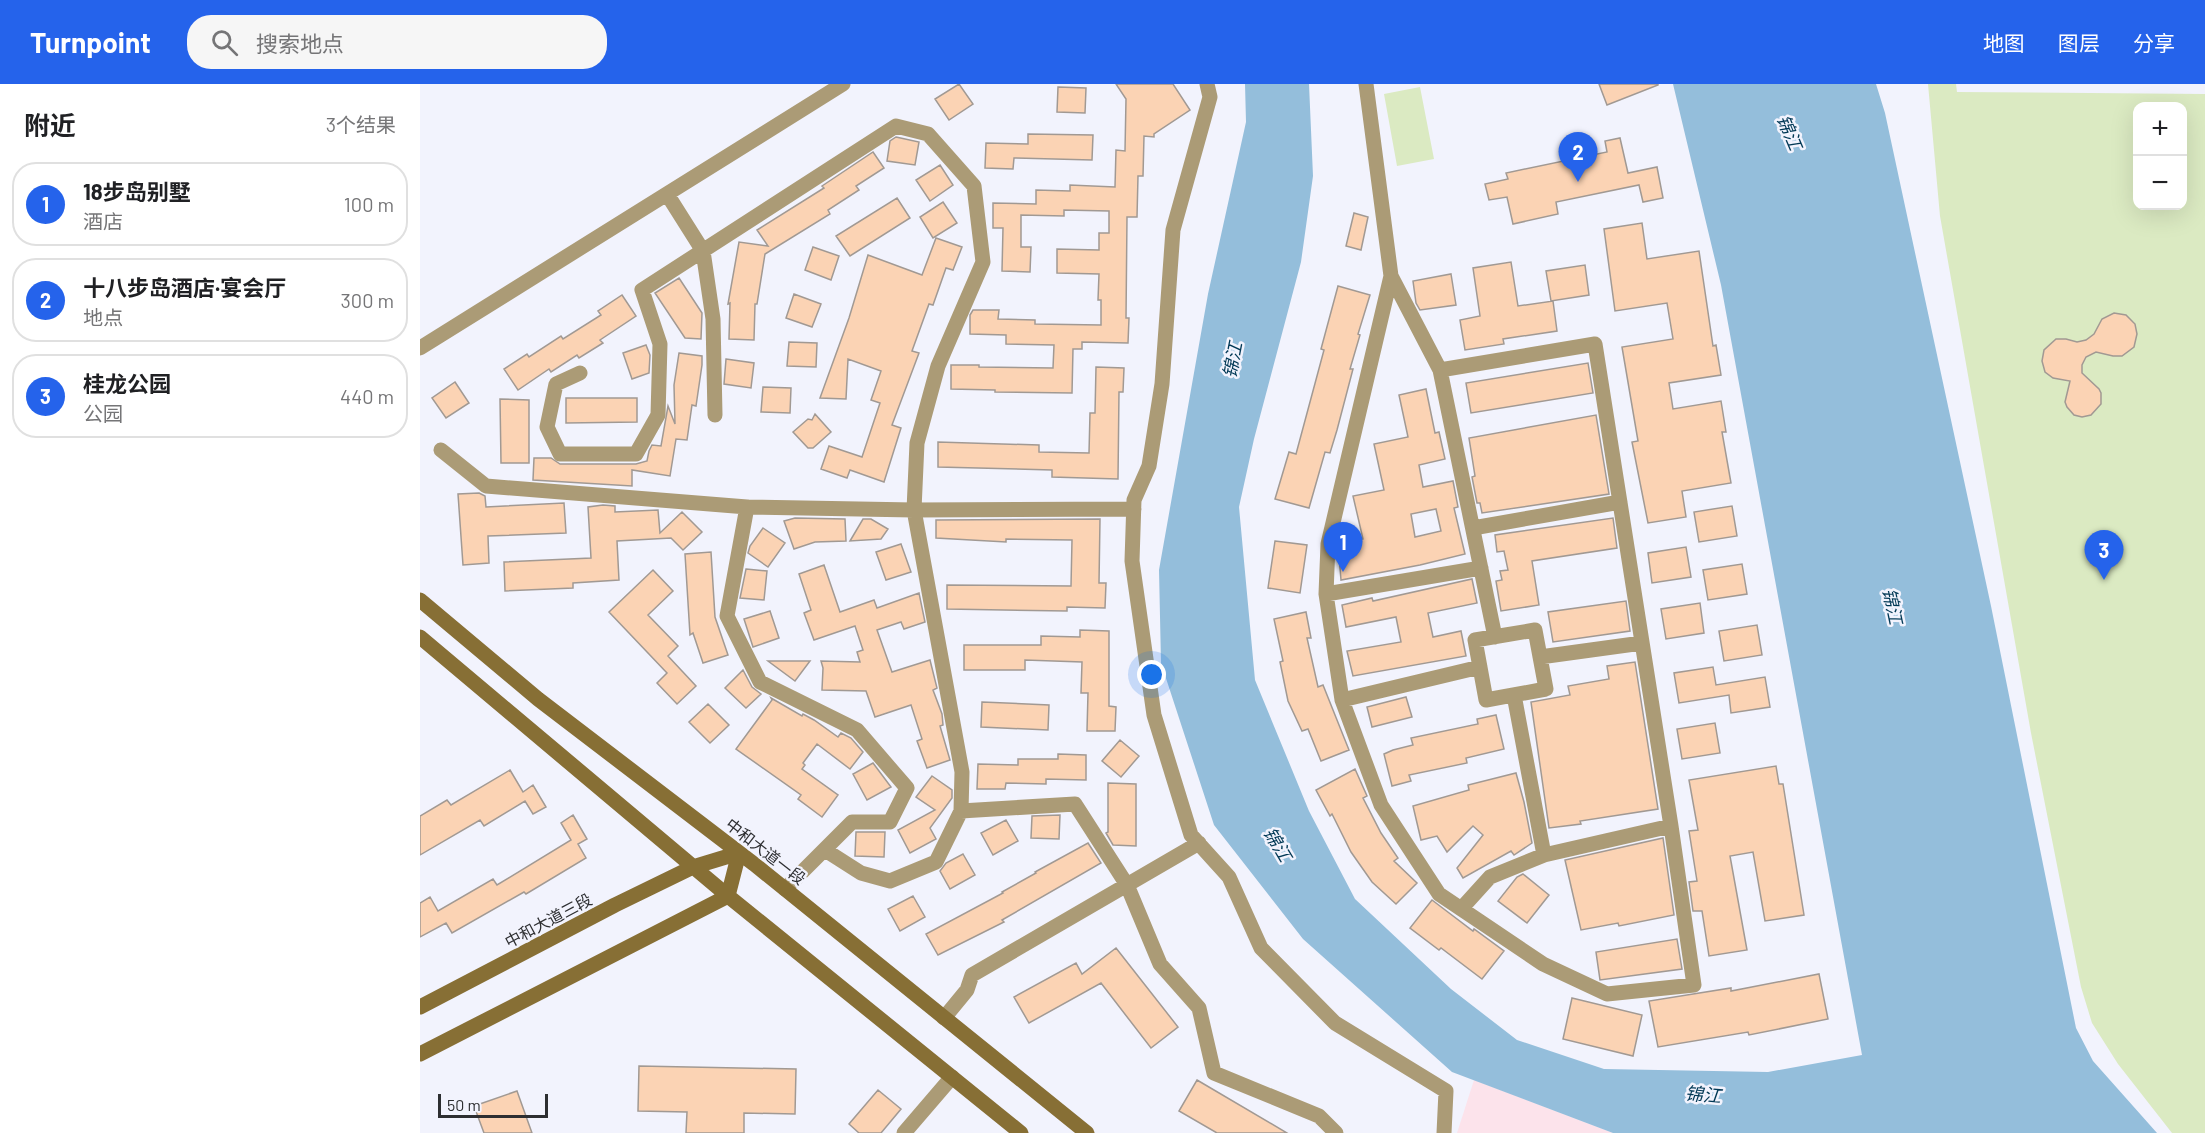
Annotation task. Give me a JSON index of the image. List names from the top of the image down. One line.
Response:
{"streets":{"main road":["中和大道一段","中和大道三段"]},"crossings":[["中和大道一段","中和大道三段"]],"water":["锦江"],"scale_bar":"50 m","page":{"header":"Turnpoint","search":"搜索地点","nav":["地图","图层","分享"],"heading":["附近","3个结果"],"map_buttons":["+","−"],"pins":["2","1","3"],"list":[{"mark":"1","name":"18步岛别墅","note":"酒店","value":"100 m"},{"mark":"2","name":"十八步岛酒店·宴会厅","note":"地点","value":"300 m"},{"mark":"3","name":"桂龙公园","note":"公园","value":"440 m"}],"scale":"50 m"}}
